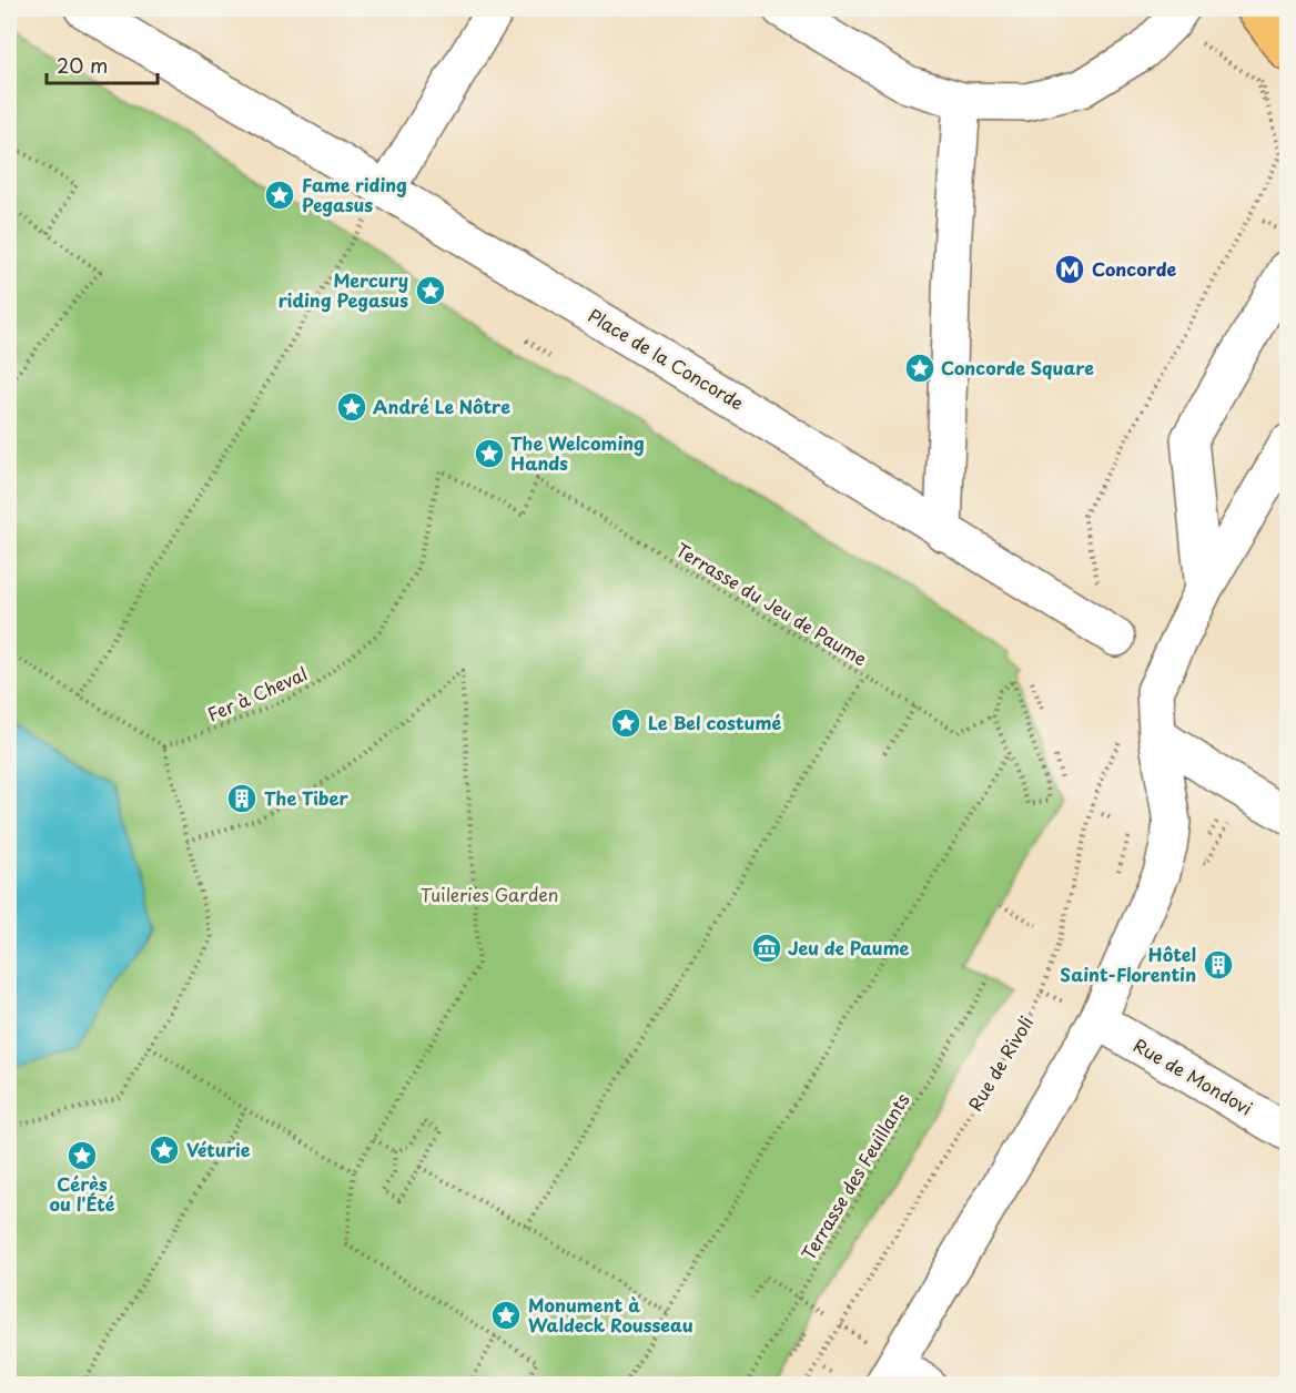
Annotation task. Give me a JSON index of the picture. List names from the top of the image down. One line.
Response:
{"streets":{"street":["Place de la Concorde","Rue de Mondovi"],"path":["Terrasse du Jeu de Paume","Fer à Cheval","Rue de Rivoli","Terrasse des Feuillants"]},"crossings":[["Terrasse du Jeu de Paume","Fer à Cheval"]],"parks":["Tuileries Garden"],"places":{"place":["Fame riding Pegasus","Mercury riding Pegasus","Concorde Square","André Le Nôtre","The Welcoming Hands","Le Bel costumé","Véturie","Cérès ou l'Été","Monument à Waldeck Rousseau"],"metro station":["Concorde"],"building":["The Tiber","Hôtel Saint-Florentin"],"museum":["Jeu de Paume"]},"scale_bar":"20 m"}
